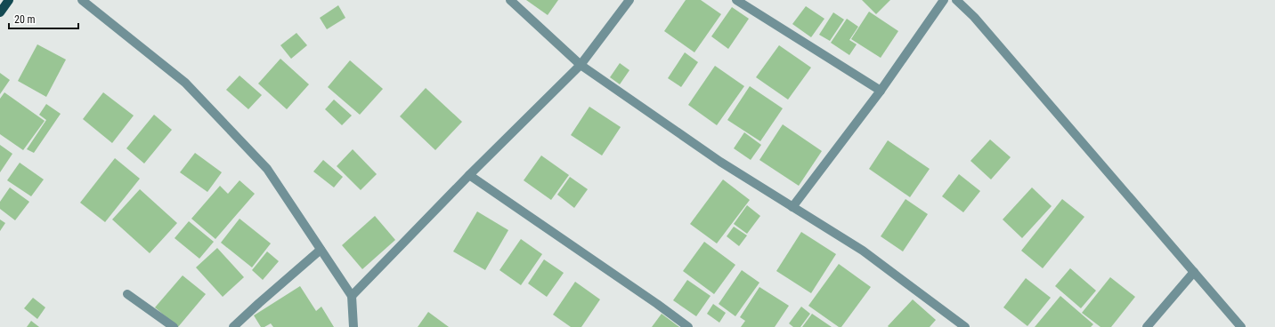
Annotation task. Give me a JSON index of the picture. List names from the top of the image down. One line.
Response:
{"scale_bar":"20 m"}
